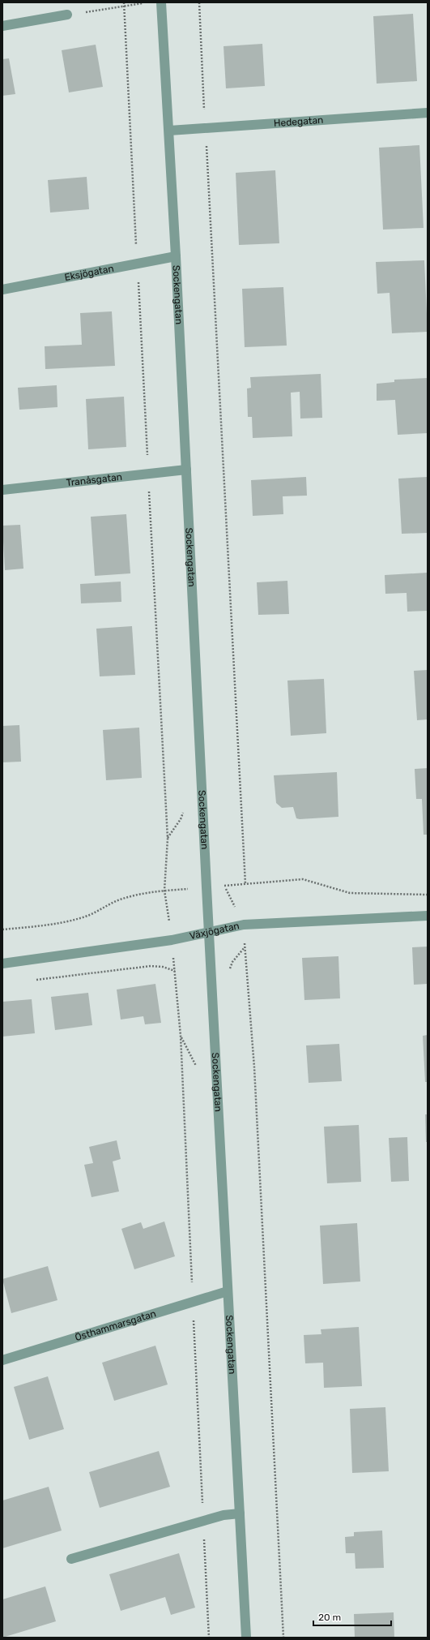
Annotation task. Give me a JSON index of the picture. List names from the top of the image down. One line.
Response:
{"streets":{"street":["Hedegatan","Eksjögatan","Sockengatan","Tranåsgatan","Växjögatan","Östhammarsgatan"]},"crossings":[["Hedegatan","Sockengatan"],["Eksjögatan","Sockengatan"],["Sockengatan","Tranåsgatan"],["Sockengatan","Växjögatan"],["Sockengatan","Östhammarsgatan"]],"scale_bar":"20 m"}
